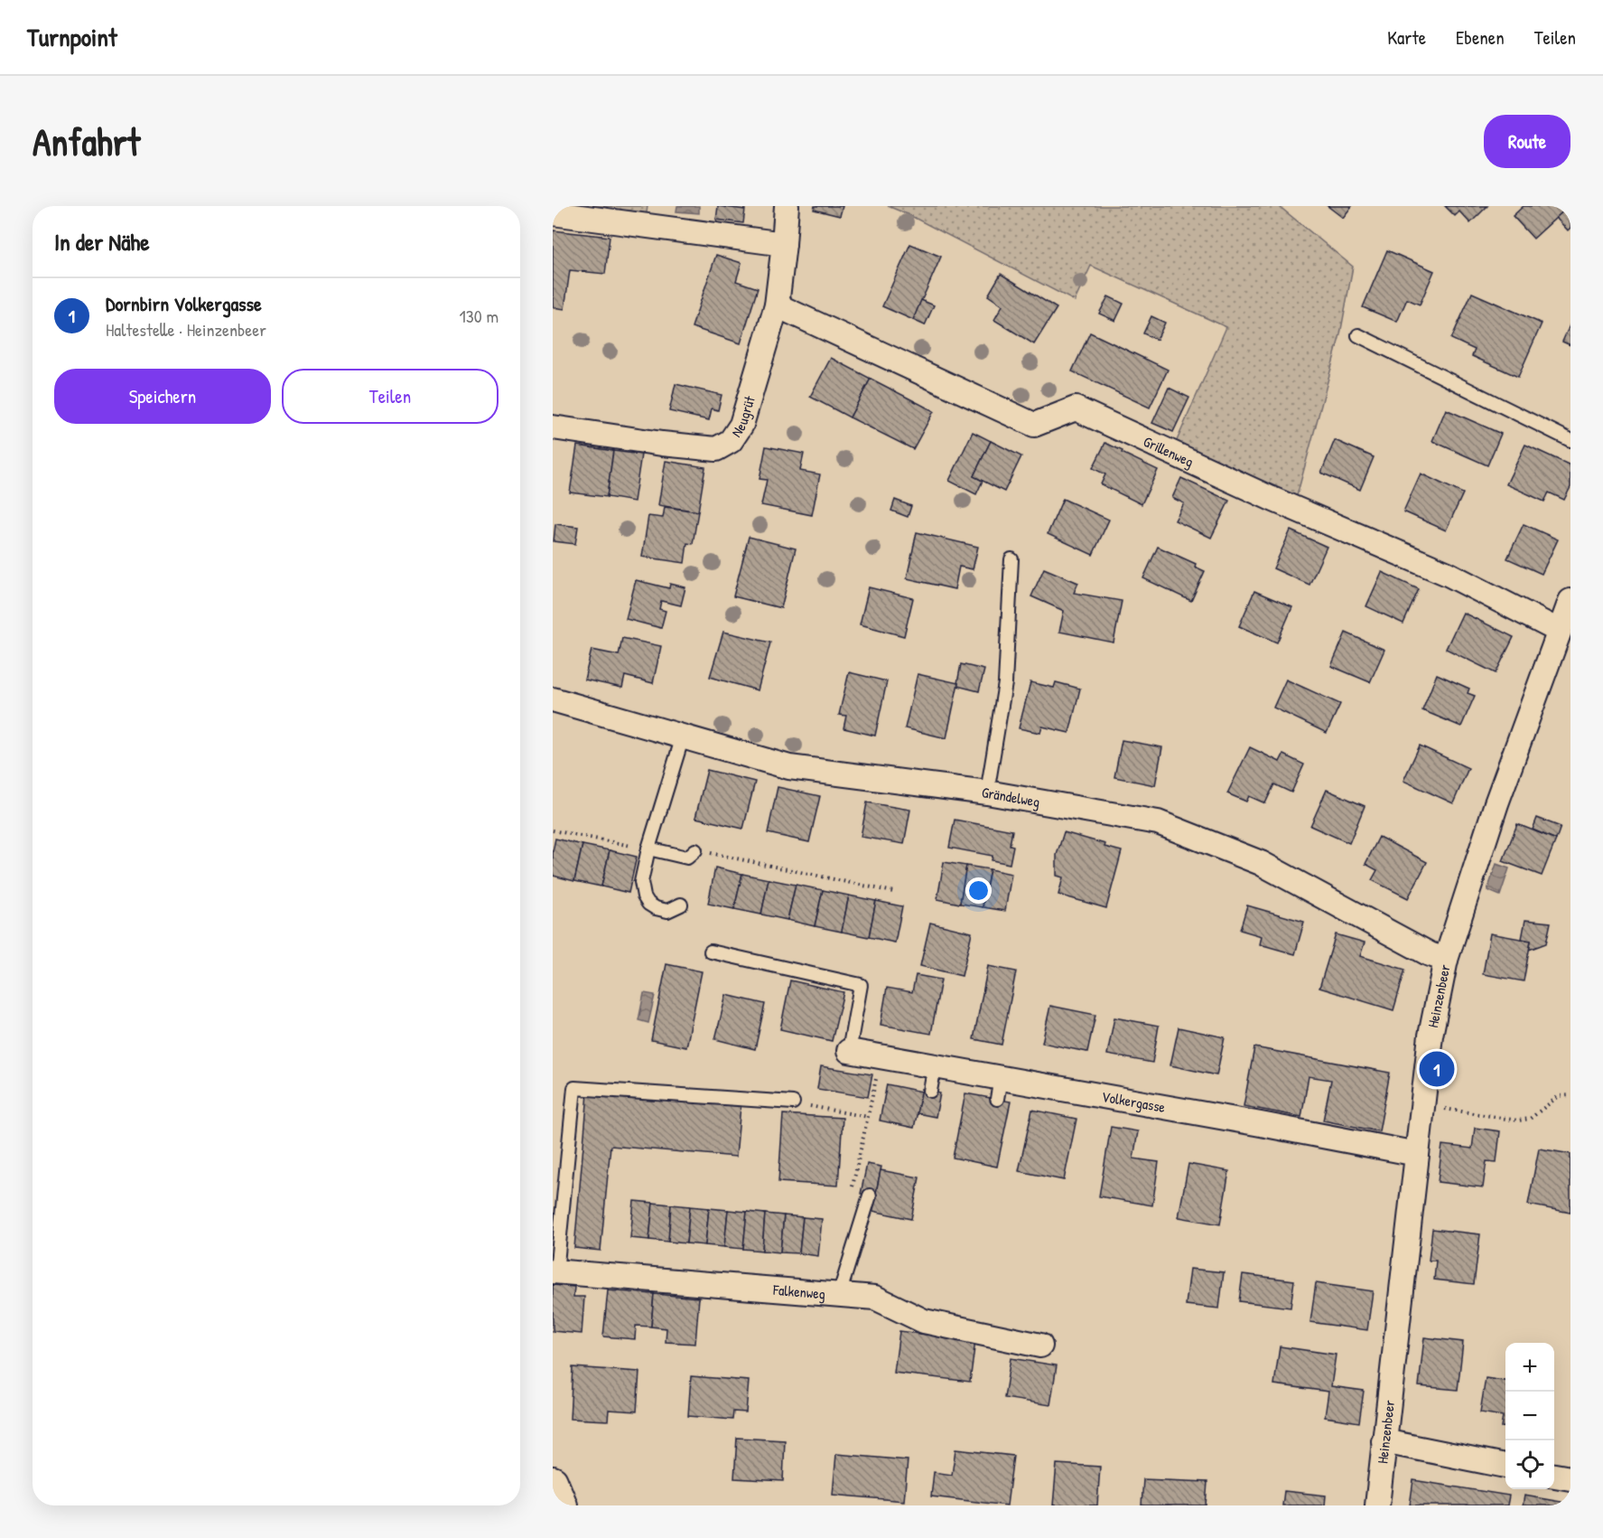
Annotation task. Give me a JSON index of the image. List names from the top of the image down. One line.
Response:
{"streets":{"street":["Neugrüt","Grillenweg","Grändelweg","Heinzenbeer","Volkergasse","Falkenweg"]},"crossings":[["Neugrüt","Grillenweg"],["Grillenweg","Heinzenbeer"],["Grändelweg","Heinzenbeer"],["Heinzenbeer","Volkergasse"]],"page":{"header":"Turnpoint","nav":["Karte","Ebenen","Teilen"],"buttons":["Route",["Speichern","Teilen"]],"title":"Anfahrt","heading":"In der Nähe","list":[{"mark":"1","name":"Dornbirn Volkergasse","note":"Haltestelle · Heinzenbeer","value":"130 m"}],"pins":"1","map_buttons":["+","−"]}}
